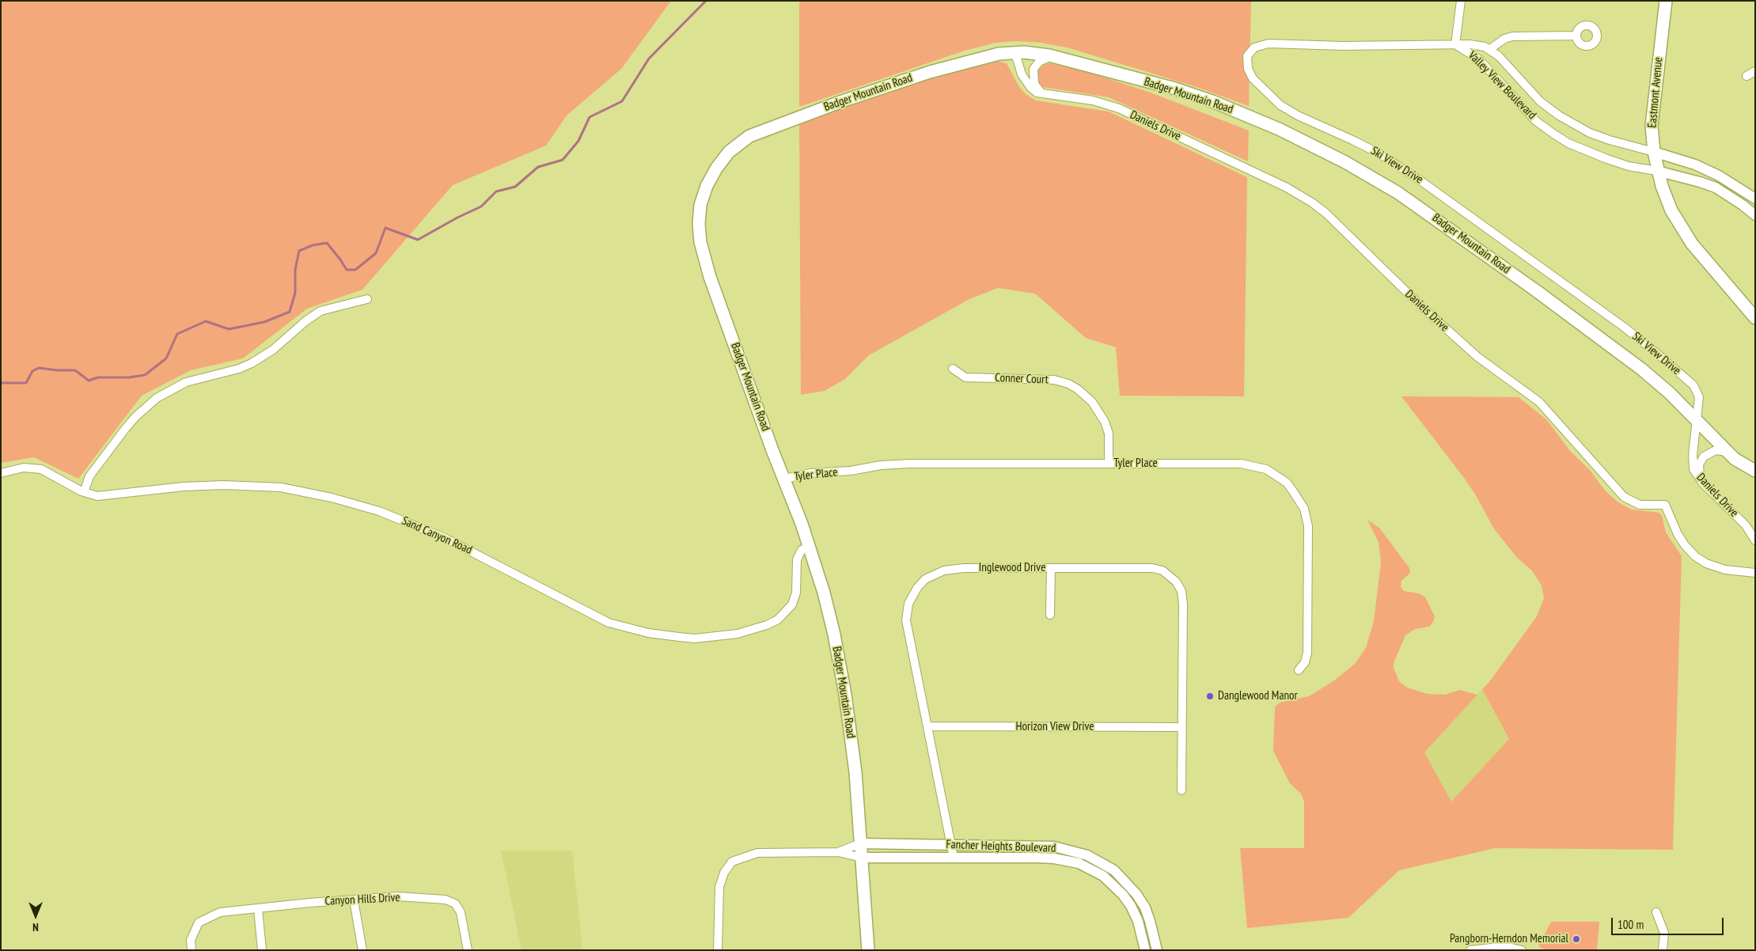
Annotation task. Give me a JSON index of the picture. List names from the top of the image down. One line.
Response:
{"streets":{"main road":["Badger Mountain Road","Eastmont Avenue"],"street":["Valley View Boulevard","Daniels Drive","Ski View Drive","Conner Court","Tyler Place","Sand Canyon Road","Inglewood Drive","Horizon View Drive","Fancher Heights Boulevard","Canyon Hills Drive"]},"crossings":[["Valley View Boulevard","Eastmont Avenue"],["Valley View Boulevard","Ski View Drive"],["Badger Mountain Road","Daniels Drive"],["Badger Mountain Road","Ski View Drive"],["Badger Mountain Road","Tyler Place"],["Badger Mountain Road","Sand Canyon Road"],["Badger Mountain Road","Fancher Heights Boulevard"],["Daniels Drive","Ski View Drive"],["Conner Court","Tyler Place"],["Inglewood Drive","Horizon View Drive"],["Inglewood Drive","Fancher Heights Boulevard"]],"places":["Danglewood Manor","Pangborn-Herndon Memorial"],"scale_bar":"100 m","north":"bottom"}
